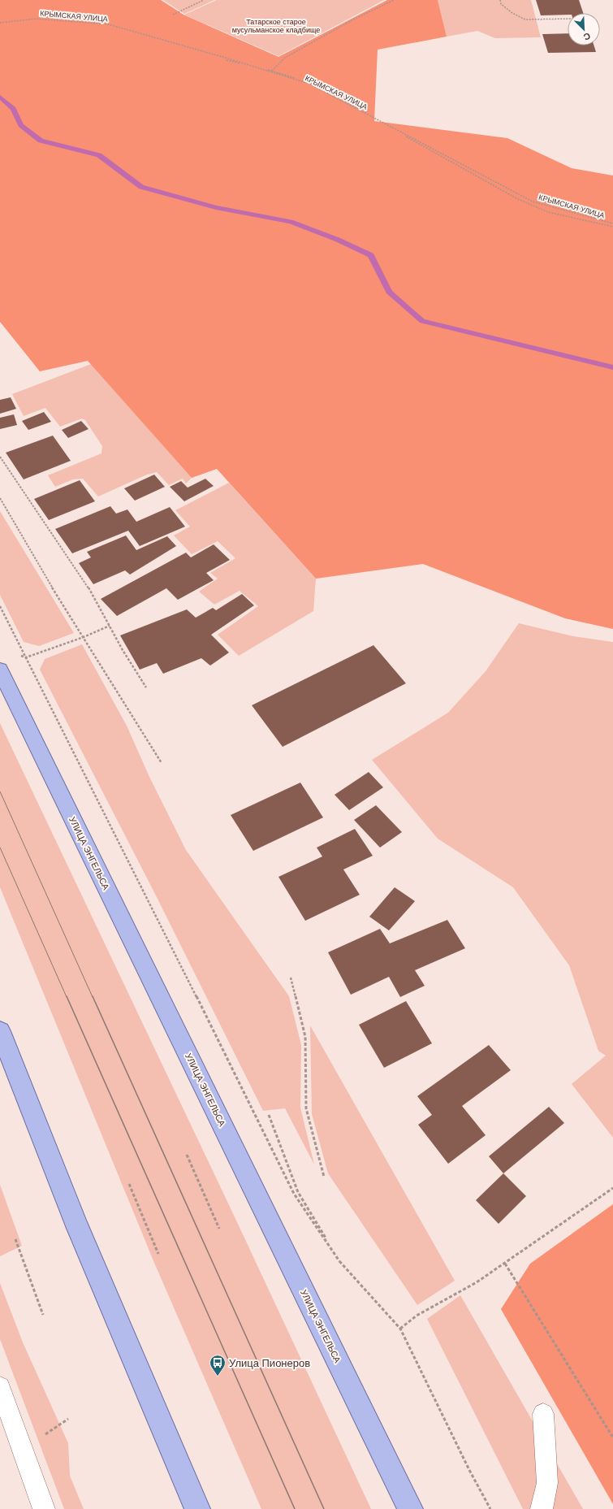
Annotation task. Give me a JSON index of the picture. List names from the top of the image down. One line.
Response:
{"streets":{"main road":["УЛИЦА ЭНГЕЛЬСА"],"path":["КРЫМСКАЯ УЛИЦА"]},"parks":["Татарское старое мусульманское кладбище"],"places":{"bus stop":["Улица Пионеров"]},"north":"bottom right"}
